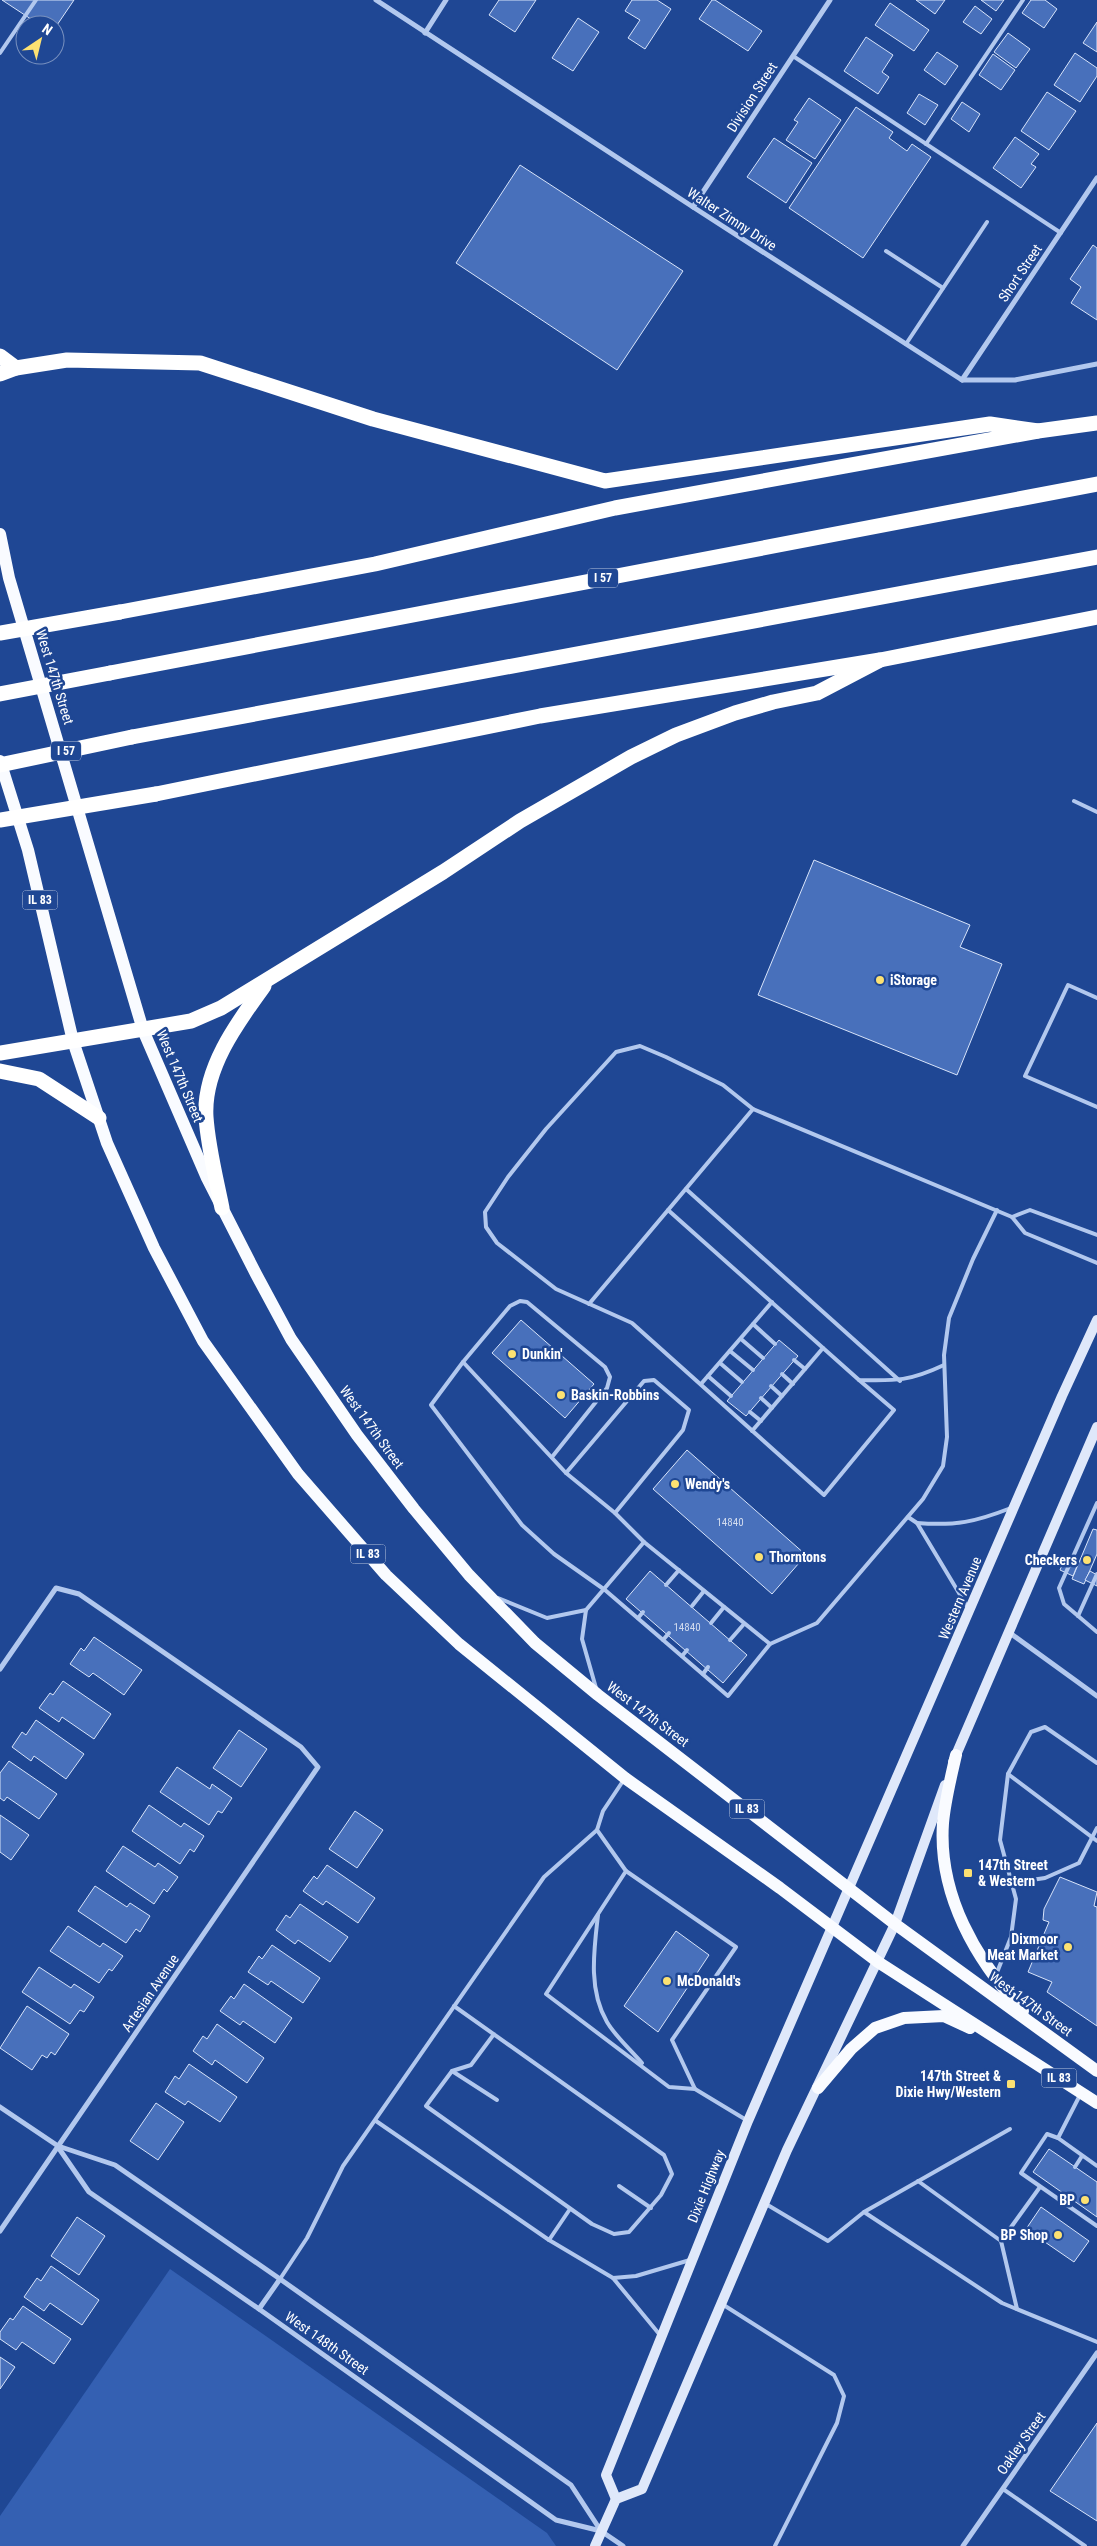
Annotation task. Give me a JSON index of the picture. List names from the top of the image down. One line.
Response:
{"streets":{"highway":["I 57"],"main road":["West 147th Street","IL 83","Western Avenue","Dixie Highway"],"street":["Division Street","Walter Zimny Drive","Short Street","Artesian Avenue","West 148th Street","Oakley Street"]},"crossings":[["Division Street","Walter Zimny Drive"],["Walter Zimny Drive","Short Street"],["West 147th Street","Western Avenue"],["West 147th Street","Dixie Highway"],["IL 83","Dixie Highway"],["Western Avenue","Dixie Highway"],["Artesian Avenue","West 148th Street"]],"places":{"other":["iStorage","Dunkin'","Baskin-Robbins","Wendy's","Thorntons","Checkers","Dixmoor Meat Market","McDonald's","BP","BP Shop"],"transit":["147th Street & Western","147th Street & Dixie Hwy/Western"]},"house_numbers":["14840","14840"],"north":"top right"}
